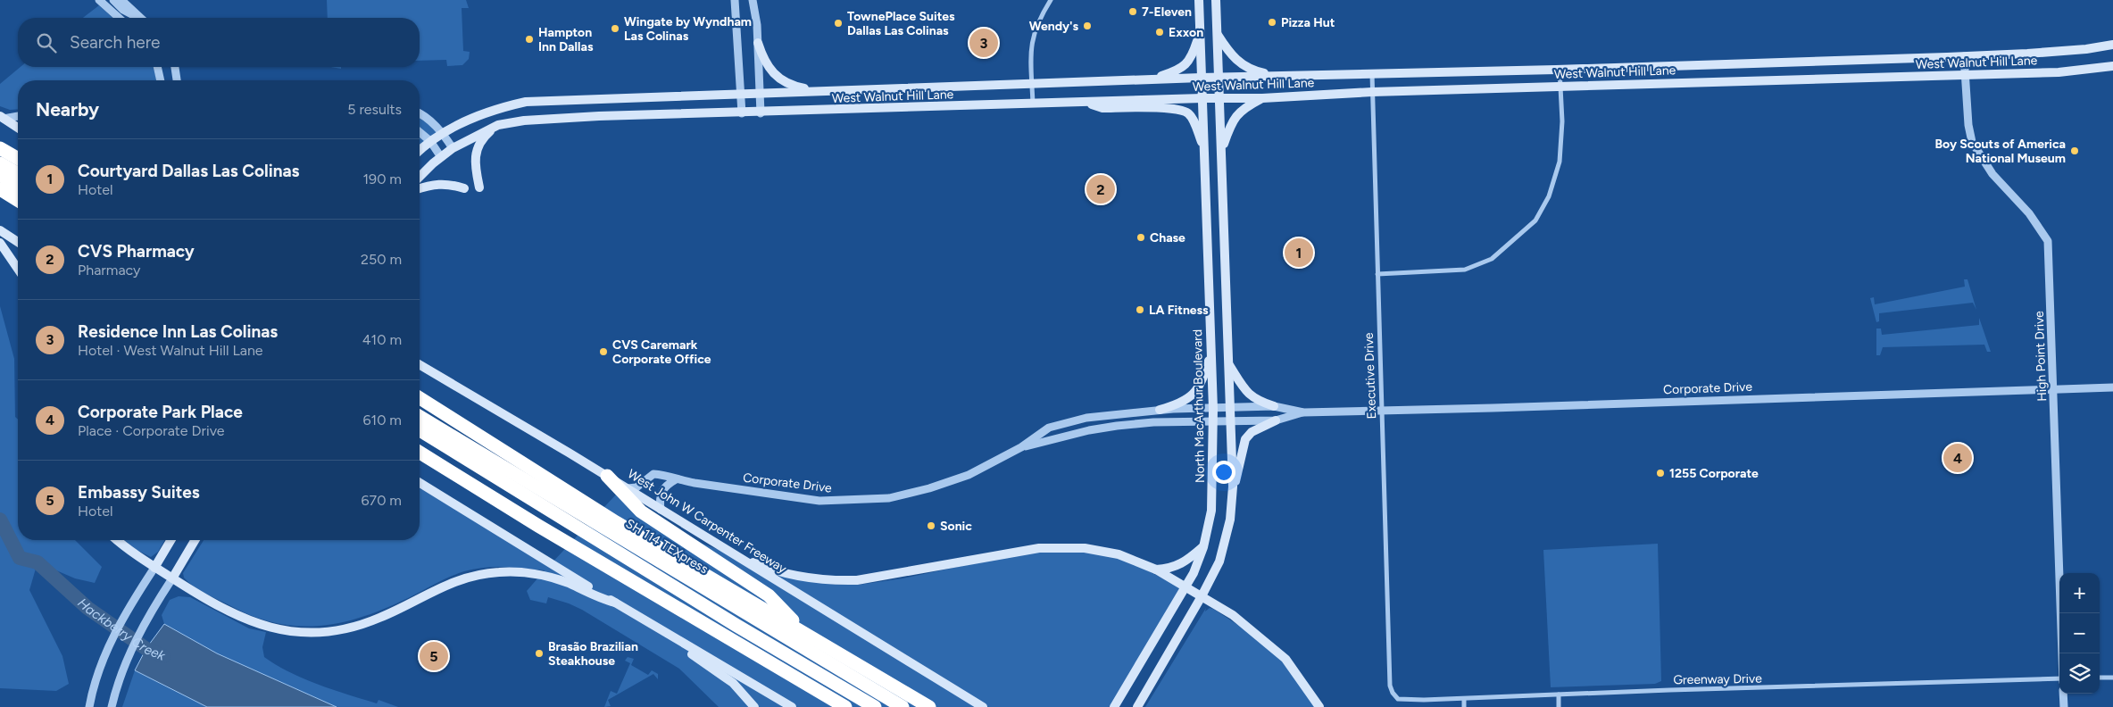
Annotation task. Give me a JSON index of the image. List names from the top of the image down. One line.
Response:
{"streets":{"highway":["SH 114 TEXpress"],"main road":["West Walnut Hill Lane","North MacArthur Boulevard","West John W Carpenter Freeway"],"street":["High Point Drive","Executive Drive","Corporate Drive","Greenway Drive"]},"crossings":[["West Walnut Hill Lane","High Point Drive"],["West Walnut Hill Lane","Executive Drive"],["West Walnut Hill Lane","North MacArthur Boulevard"],["High Point Drive","Corporate Drive"],["Executive Drive","Corporate Drive"],["Executive Drive","Greenway Drive"],["Corporate Drive","North MacArthur Boulevard"],["Corporate Drive","West John W Carpenter Freeway"]],"water":["Hackberry Creek"],"places":["7-Eleven","Pizza Hut","TownePlace Suites Dallas Las Colinas","Wendy's","Wingate by Wyndham Las Colinas","Exxon","Hampton Inn Dallas","Boy Scouts of America National Museum","Chase","LA Fitness","CVS Caremark Corporate Office","1255 Corporate","Sonic","Brasão Brazilian Steakhouse"],"page":{"search":"Search here","pins":["3","2","1","4","5"],"heading":["Nearby","5 results"],"list":[{"mark":"1","name":"Courtyard Dallas Las Colinas","note":"Hotel","value":"190 m"},{"mark":"2","name":"CVS Pharmacy","note":"Pharmacy","value":"250 m"},{"mark":"3","name":"Residence Inn Las Colinas","note":"Hotel · West Walnut Hill Lane","value":"410 m"},{"mark":"4","name":"Corporate Park Place","note":"Place · Corporate Drive","value":"610 m"},{"mark":"5","name":"Embassy Suites","note":"Hotel","value":"670 m"}],"map_buttons":["+","−"]}}
